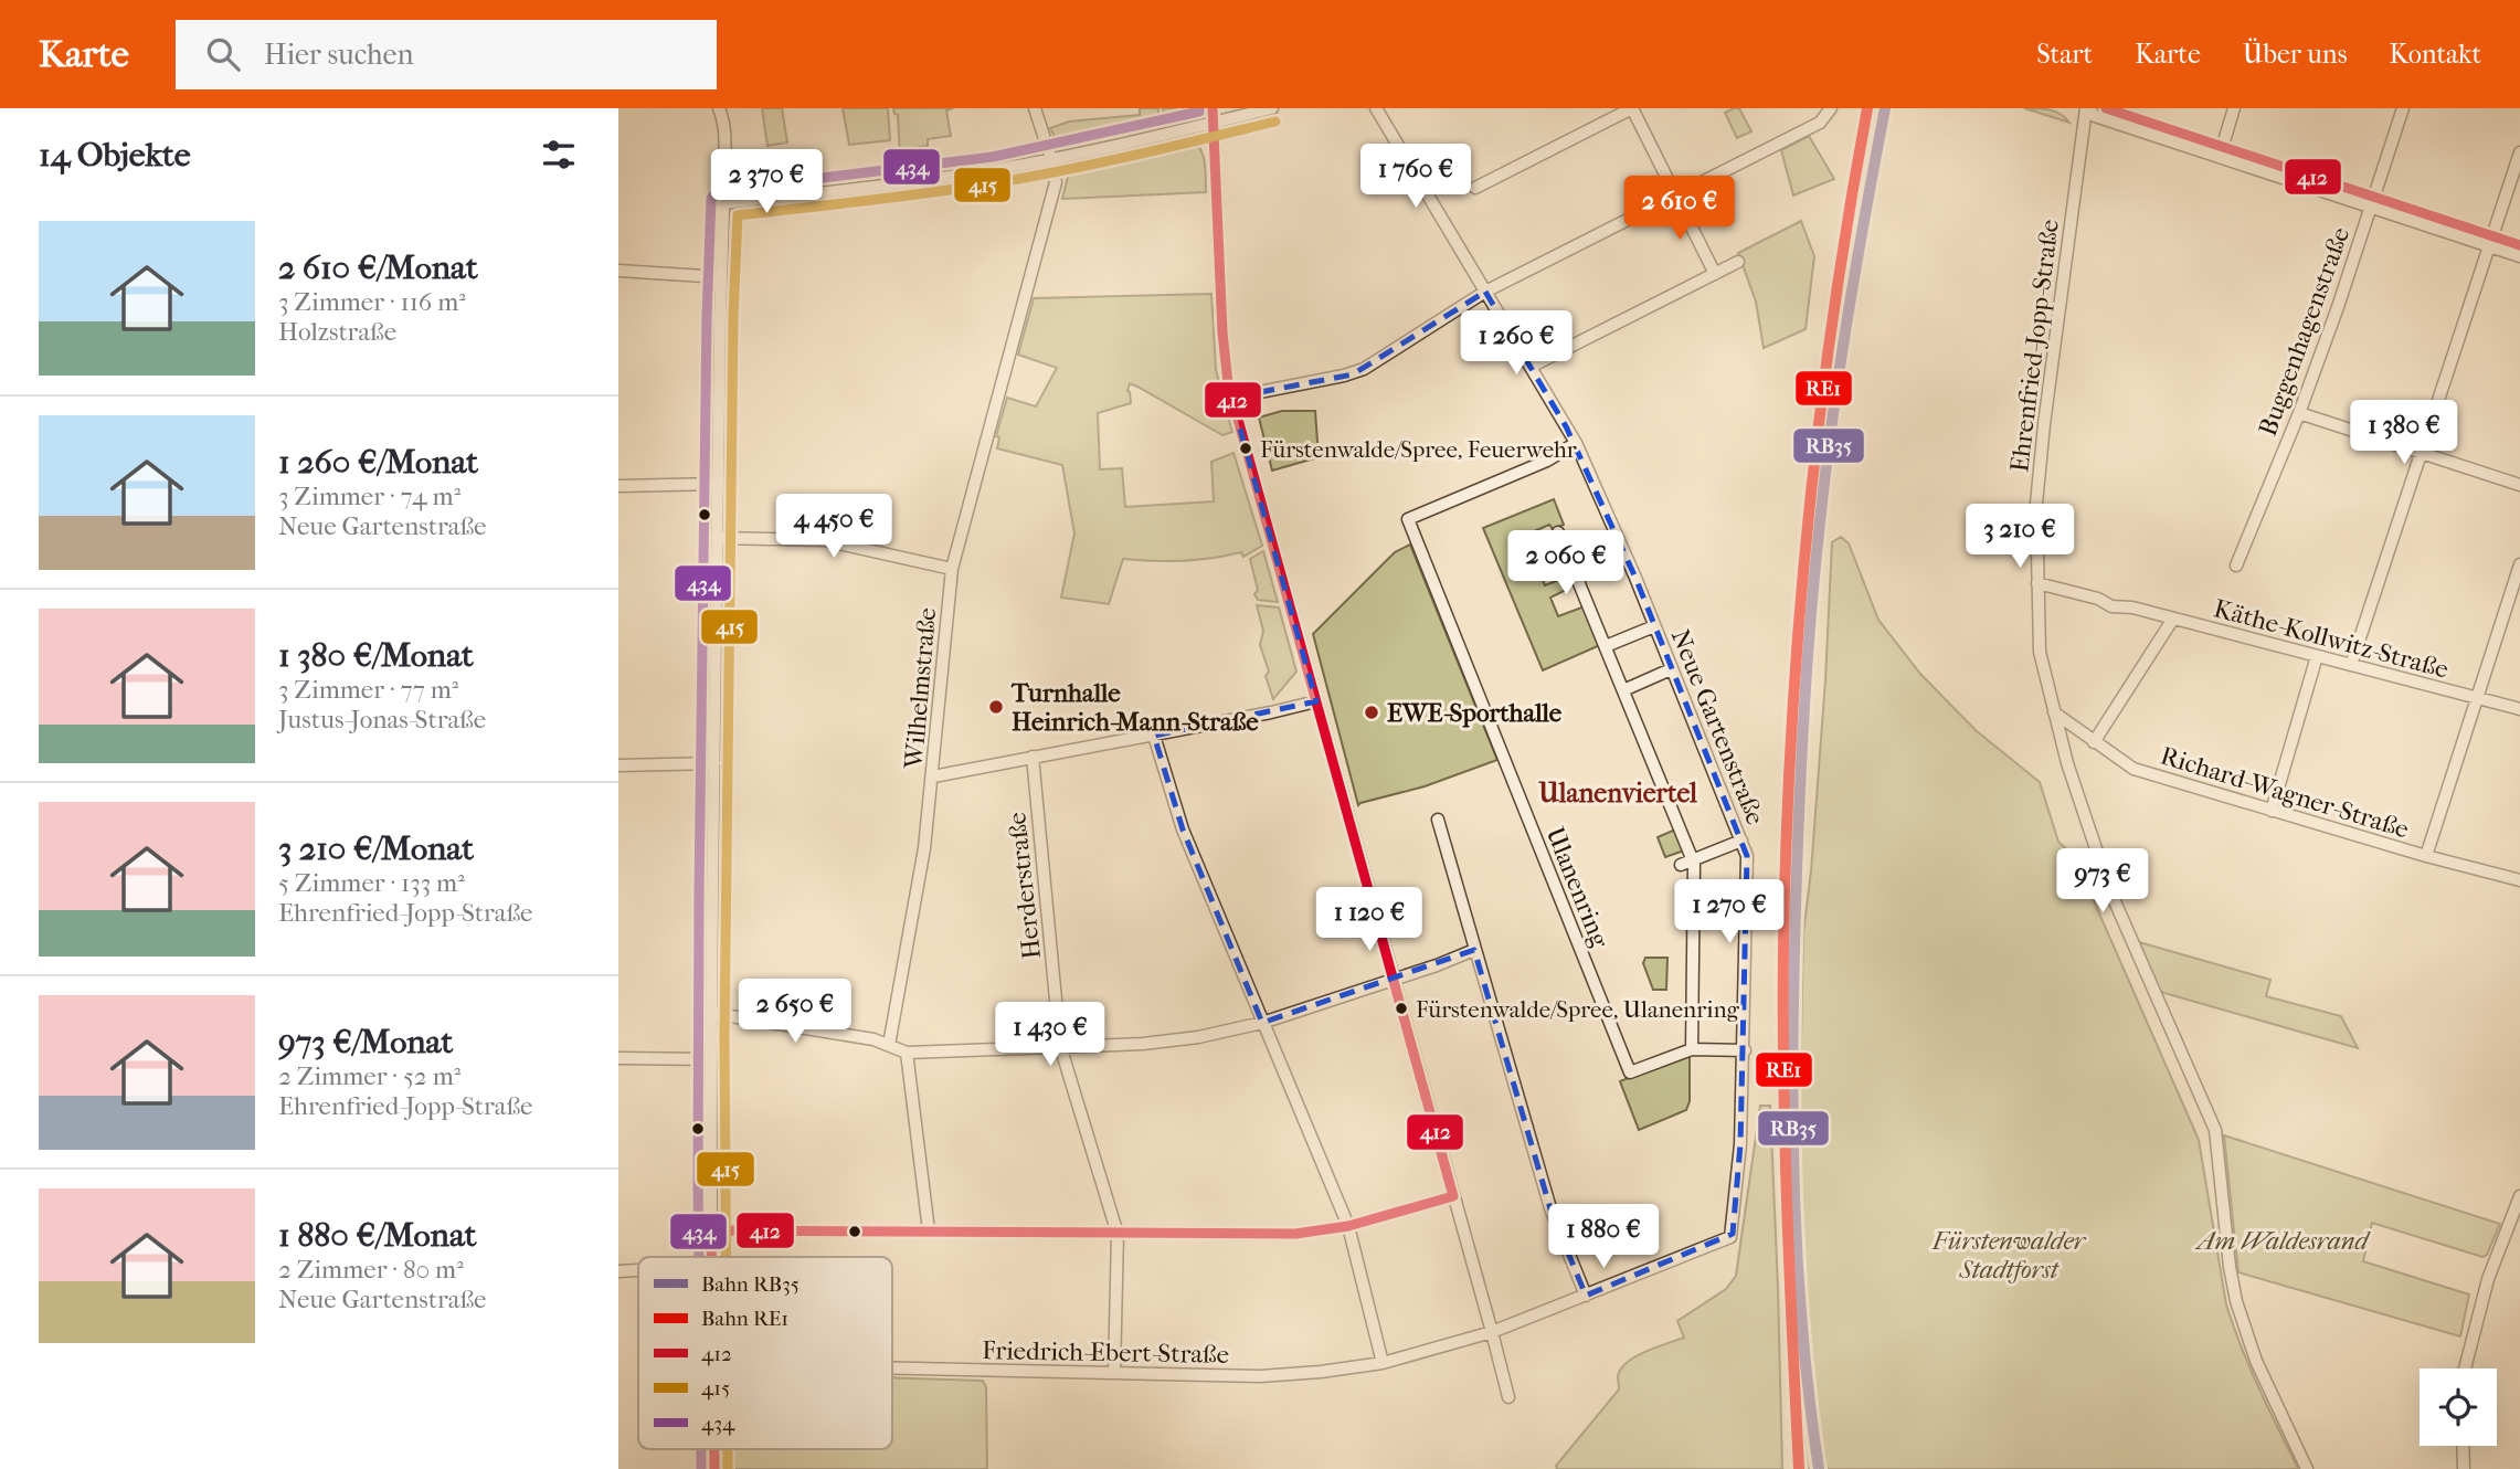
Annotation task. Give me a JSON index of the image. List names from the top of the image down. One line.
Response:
{"streets":{"street":["Buggenhagenstraße","Ehrenfried-Jopp-Straße","Käthe-Kollwitz-Straße","Wilhelmstraße","Neue Gartenstraße","Richard-Wagner-Straße","Herderstraße","Ulanenring","Friedrich-Ebert-Straße"]},"crossings":[["Ehrenfried-Jopp-Straße","Käthe-Kollwitz-Straße"],["Ehrenfried-Jopp-Straße","Richard-Wagner-Straße"],["Neue Gartenstraße","Ulanenring"],["Neue Gartenstraße","Friedrich-Ebert-Straße"],["Herderstraße","Friedrich-Ebert-Straße"]],"districts":["Ulanenviertel"],"parks":["Fürstenwalder Stadtforst","Am Waldesrand"],"places":["Fürstenwalde/Spree, Feuerwehr","Turnhalle Heinrich-Mann-Straße","EWE-Sporthalle","Fürstenwalde/Spree, Ulanenring"],"lines":["rail line RB35","rail line RE1","transit line 412","transit line 434","transit line 415"],"legend":["Bahn RB35","Bahn RE1","412","415","434"],"page":{"header":"Karte","search":"Hier suchen","nav":["Start","Karte","Über uns","Kontakt"],"heading":"14 Objekte","price":["1 760 €","2 370 €","2 610 €","1 260 €","1 380 €","4 450 €","3 210 €","2 060 €","973 €","1 270 €","1 120 €","2 650 €","1 430 €","1 880 €"],"list":[{"name":"2 610 €/Monat","note":"3 Zimmer · 116 m² · Holzstraße"},{"name":"1 260 €/Monat","note":"3 Zimmer · 74 m² · Neue Gartenstraße"},{"name":"1 380 €/Monat","note":"3 Zimmer · 77 m² · Justus-Jonas-Straße"},{"name":"3 210 €/Monat","note":"5 Zimmer · 133 m² · Ehrenfried-Jopp-Straße"},{"name":"973 €/Monat","note":"2 Zimmer · 52 m² · Ehrenfried-Jopp-Straße"},{"name":"1 880 €/Monat","note":"2 Zimmer · 80 m² · Neue Gartenstraße"}]}}
